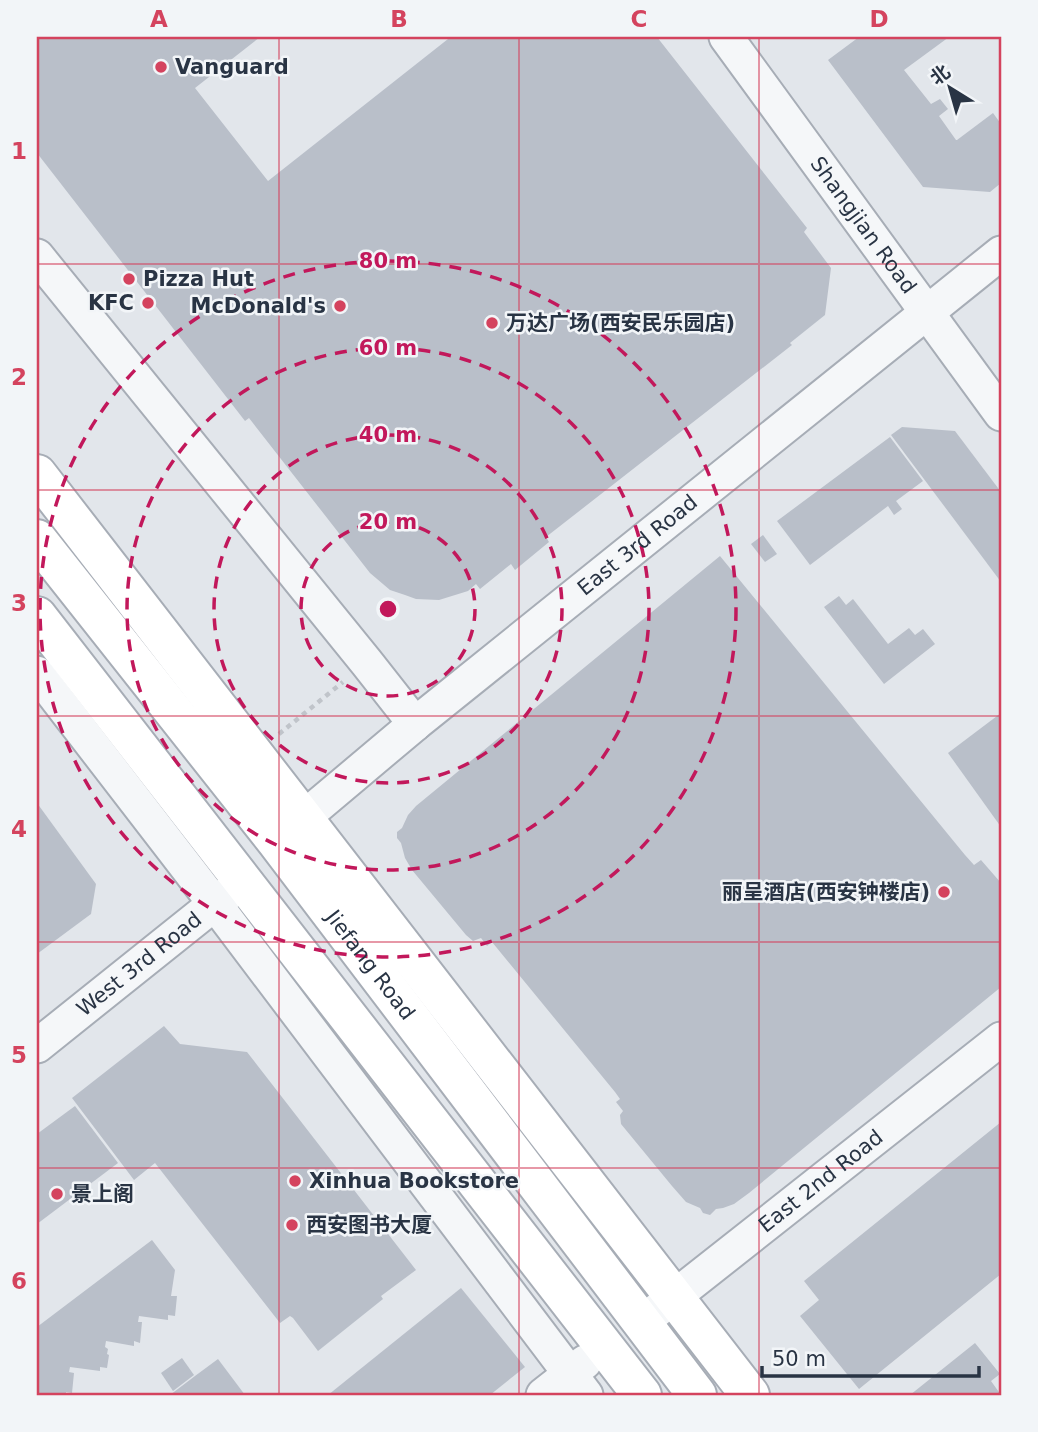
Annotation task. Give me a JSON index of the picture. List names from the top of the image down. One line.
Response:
{"streets":{"main road":["Jiefang Road"],"street":["Shangjian Road","East 3rd Road","West 3rd Road","East 2nd Road"]},"crossings":[["Shangjian Road","East 3rd Road"],["East 3rd Road","Jiefang Road"],["Jiefang Road","East 2nd Road"]],"places":["Vanguard","Pizza Hut","KFC","McDonald's","万达广场(西安民乐园店)","丽呈酒店(西安钟楼店)","Xinhua Bookstore","景上阁","西安图书大厦"],"scale_bar":"50 m","north":"top left","grid":{"columns":["A","B","C","D"],"rows":["1","2","3","4","5","6"]},"rings":["80 m","60 m","40 m","20 m"]}
